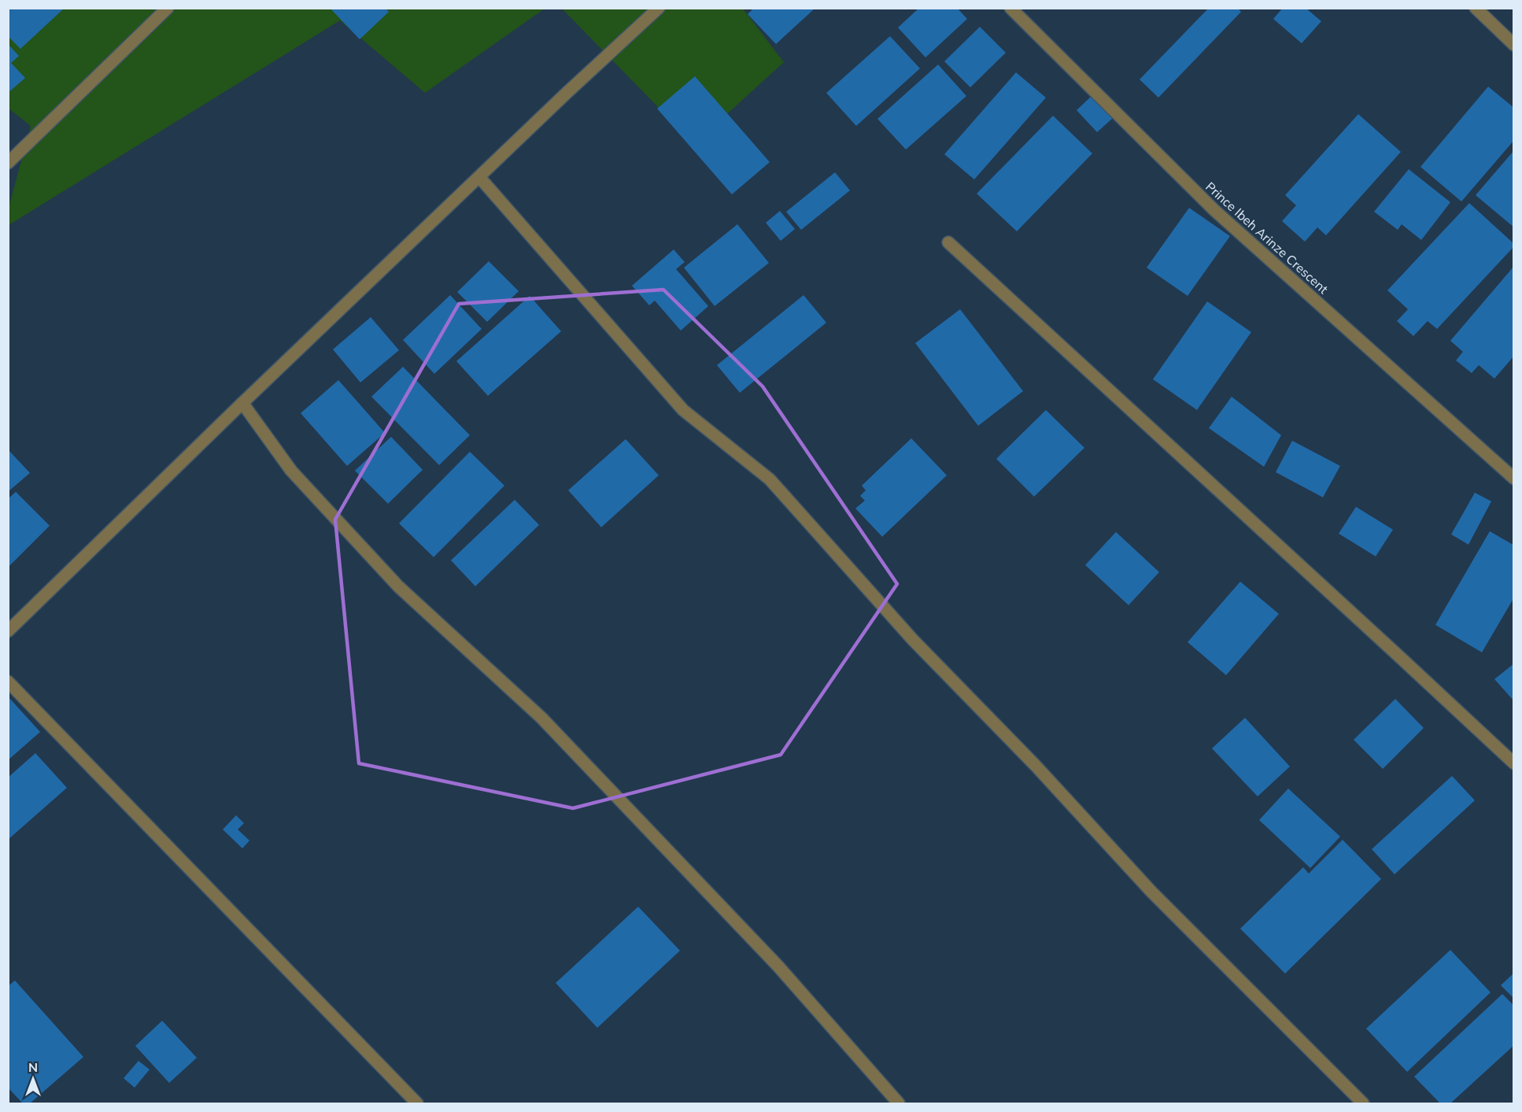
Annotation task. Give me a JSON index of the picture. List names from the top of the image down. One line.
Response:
{"streets":{"street":["Prince Ibeh Arinze Crescent"]},"north":"top"}
